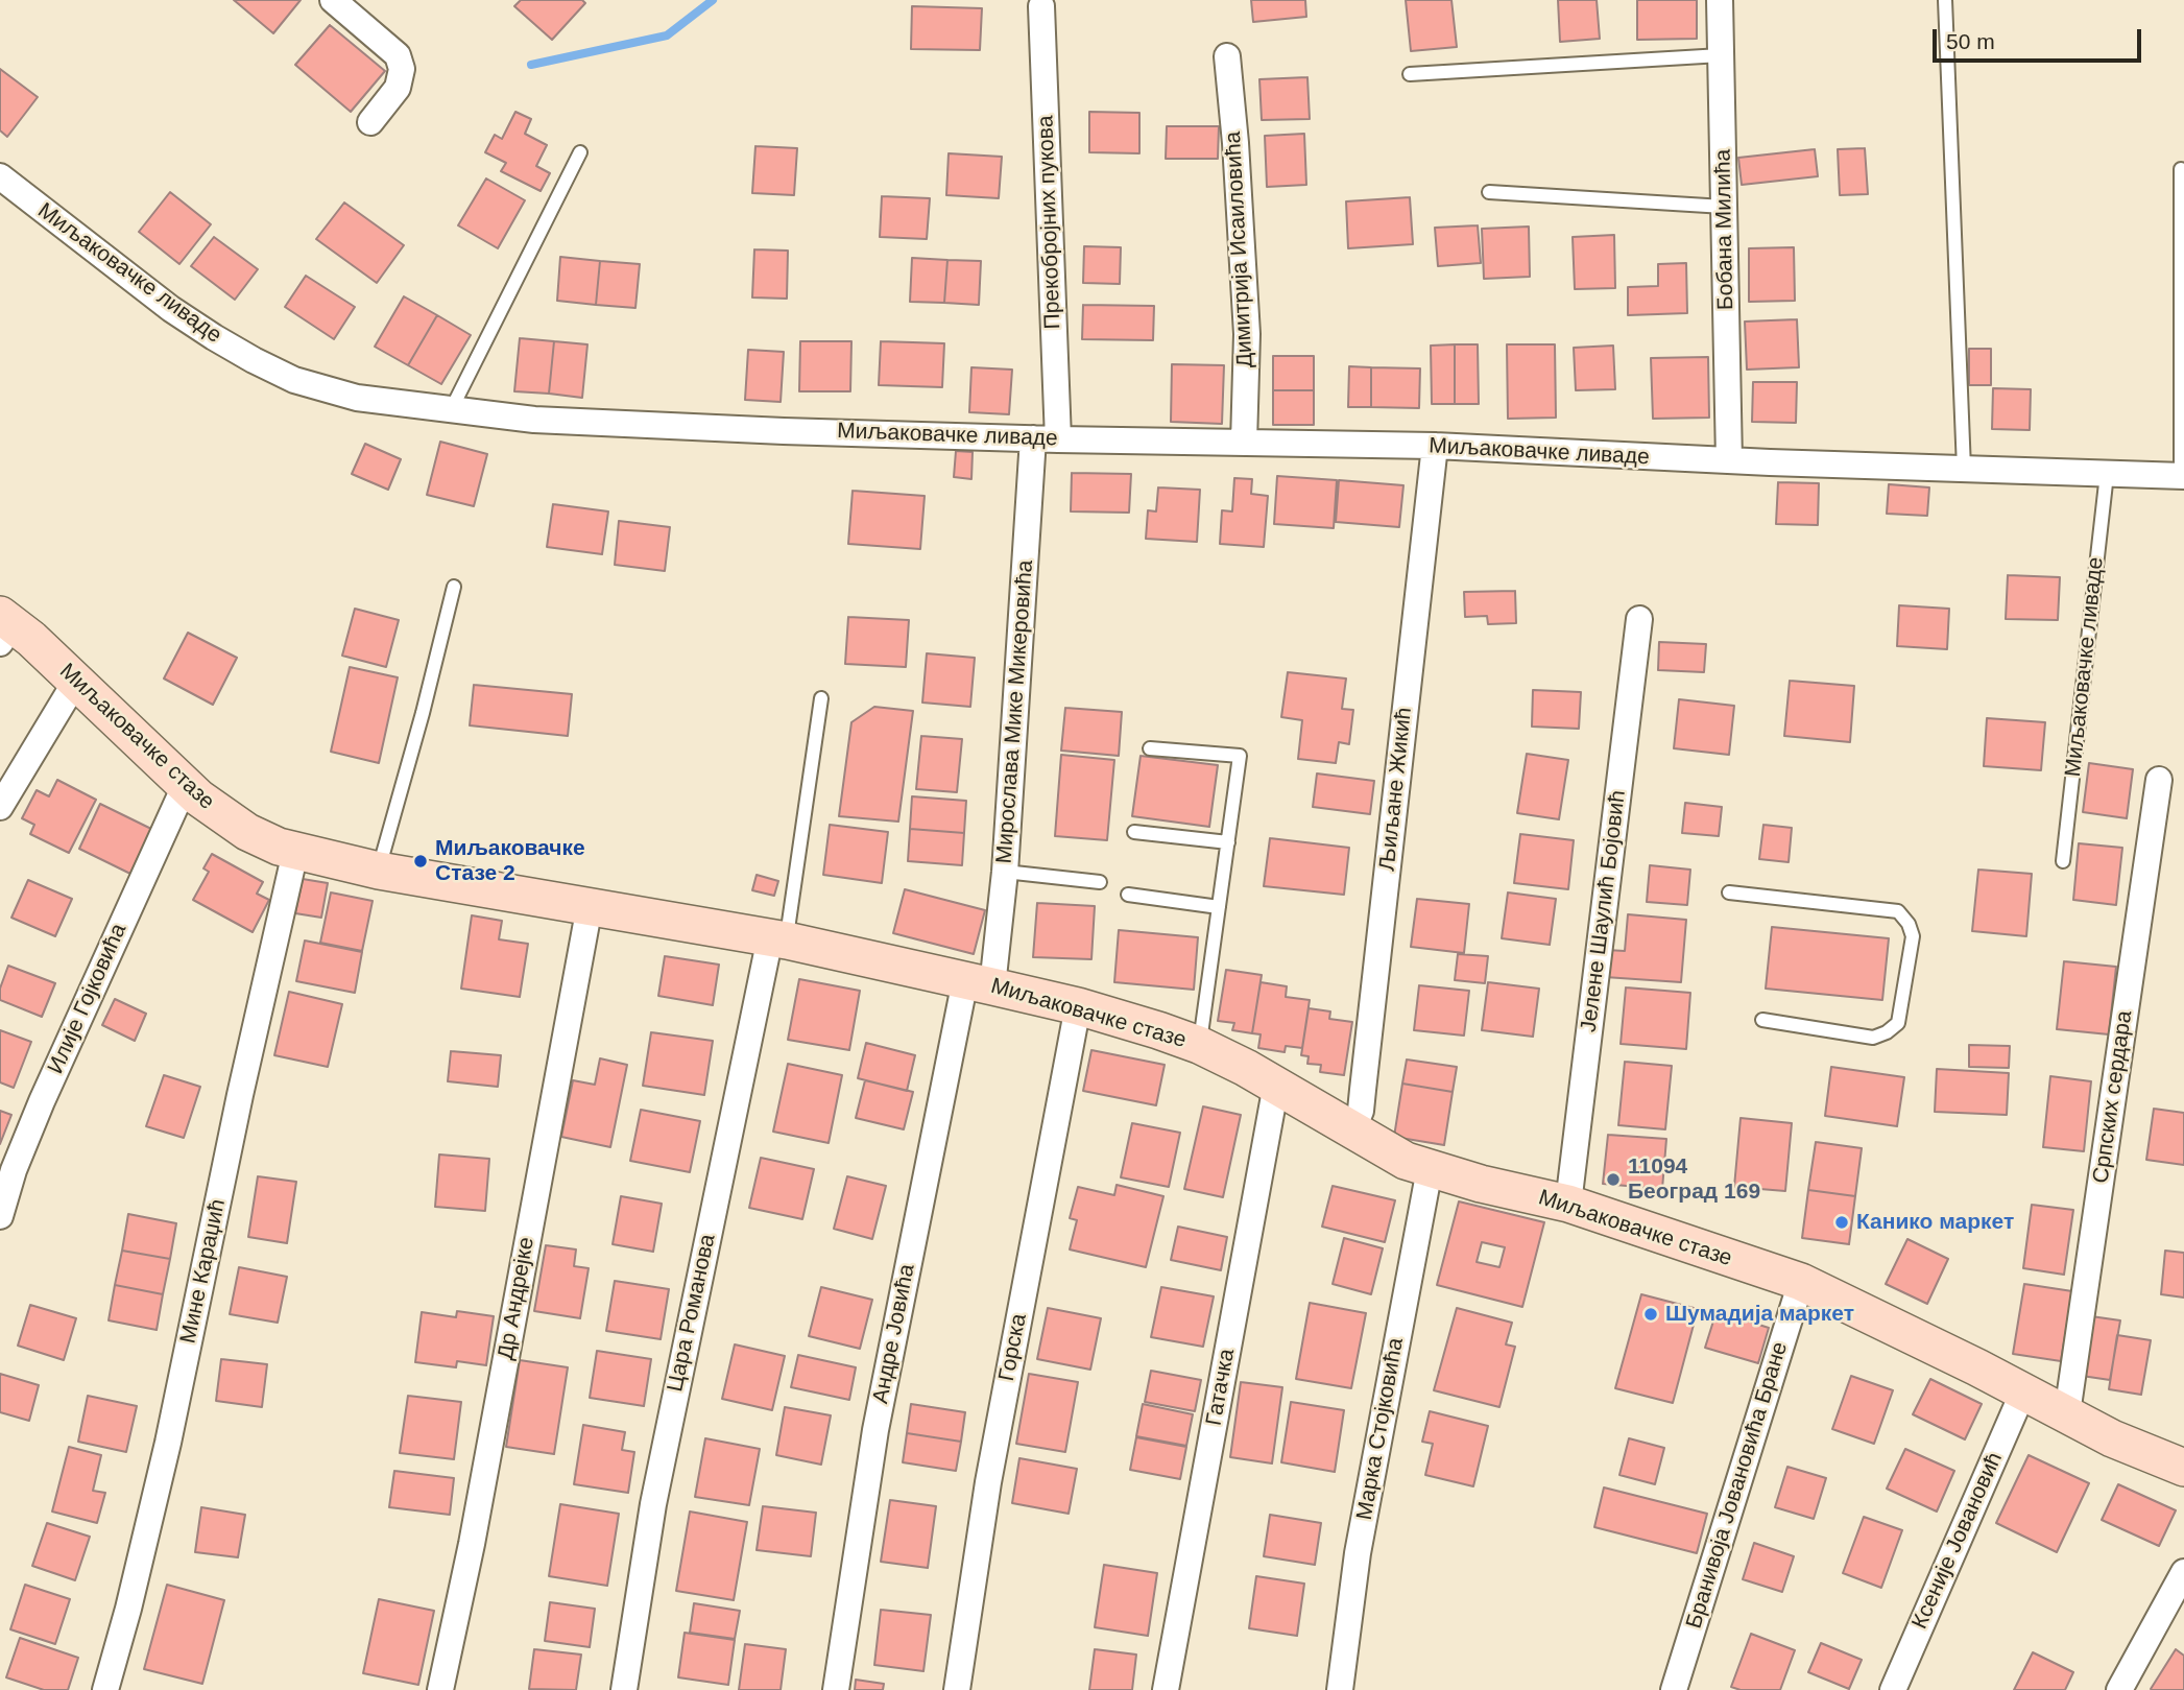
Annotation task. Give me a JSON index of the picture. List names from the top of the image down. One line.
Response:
{"streets":{"street":["Прекобројних пукова","Бобана Милића","Димитрија Исаиловића","Миљаковачке ливаде","Мирослава Мике Микеровића","Миљаковачке стазе","Љиљане Жикић","Јелене Шаулић Бојовић","Илије Гојковића","Српских сердара","Мине Караџић","Др Андрејке","Цара Романова","Андре Јовића","Горска","Гатачка","Марка Стојковића","Бранивоја Јовановића Бране","Ксеније Јовановић"]},"crossings":[["Прекобројних пукова","Миљаковачке ливаде"],["Прекобројних пукова","Мирослава Мике Микеровића"],["Бобана Милића","Миљаковачке ливаде"],["Димитрија Исаиловића","Миљаковачке ливаде"],["Миљаковачке ливаде","Мирослава Мике Микеровића"],["Миљаковачке ливаде","Љиљане Жикић"],["Мирослава Мике Микеровића","Миљаковачке стазе"],["Мирослава Мике Микеровића","Андре Јовића"],["Миљаковачке стазе","Љиљане Жикић"],["Миљаковачке стазе","Јелене Шаулић Бојовић"],["Миљаковачке стазе","Илије Гојковића"],["Миљаковачке стазе","Српских сердара"],["Миљаковачке стазе","Мине Караџић"],["Миљаковачке стазе","Др Андрејке"],["Миљаковачке стазе","Цара Романова"],["Миљаковачке стазе","Андре Јовића"],["Миљаковачке стазе","Горска"],["Миљаковачке стазе","Гатачка"],["Миљаковачке стазе","Марка Стојковића"],["Миљаковачке стазе","Бранивоја Јовановића Бране"],["Миљаковачке стазе","Ксеније Јовановић"]],"places":["Миљаковачке Стазе 2","11094 Београд 169","Канико маркет","Шумадија маркет"],"scale_bar":"50 m"}
